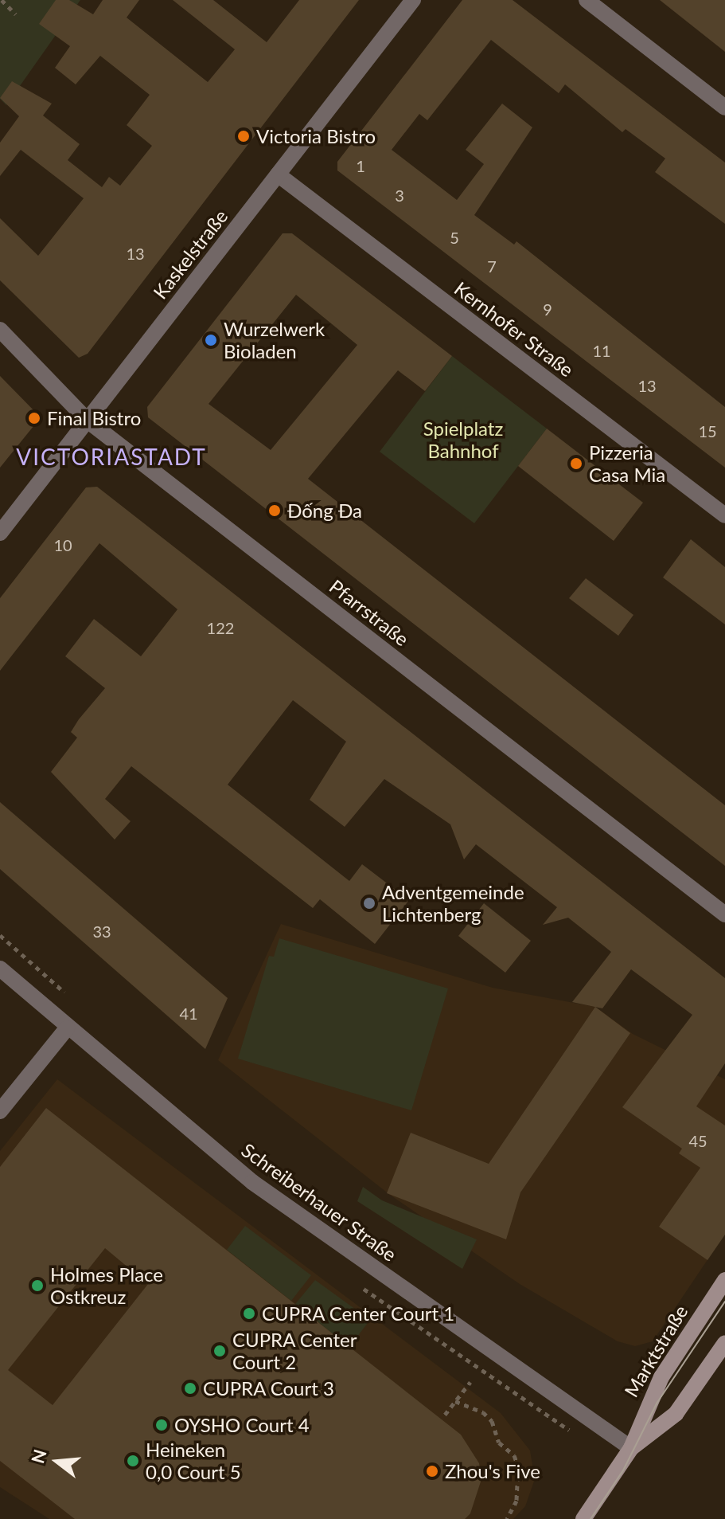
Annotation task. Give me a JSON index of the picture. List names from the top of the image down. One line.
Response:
{"streets":{"main road":["Marktstraße"],"street":["Kaskelstraße","Kernhofer Straße","Pfarrstraße","Schreiberhauer Straße"]},"crossings":[["Kaskelstraße","Kernhofer Straße"],["Kaskelstraße","Pfarrstraße"],["Schreiberhauer Straße","Marktstraße"]],"districts":["VICTORIASTADT"],"parks":["Spielplatz Bahnhof"],"places":["Victoria Bistro","Wurzelwerk Bioladen","Final Bistro","Pizzeria Casa Mia","Đống Đa","Adventgemeinde Lichtenberg","Holmes Place Ostkreuz","CUPRA Center Court 1","CUPRA Center Court 2","CUPRA Court 3","OYSHO Court 4","Heineken 0,0 Court 5","Zhou's Five"],"house_numbers":["1","3","5","13","7","9","11","13","15","10","122","33","41","45"],"north":"left"}
